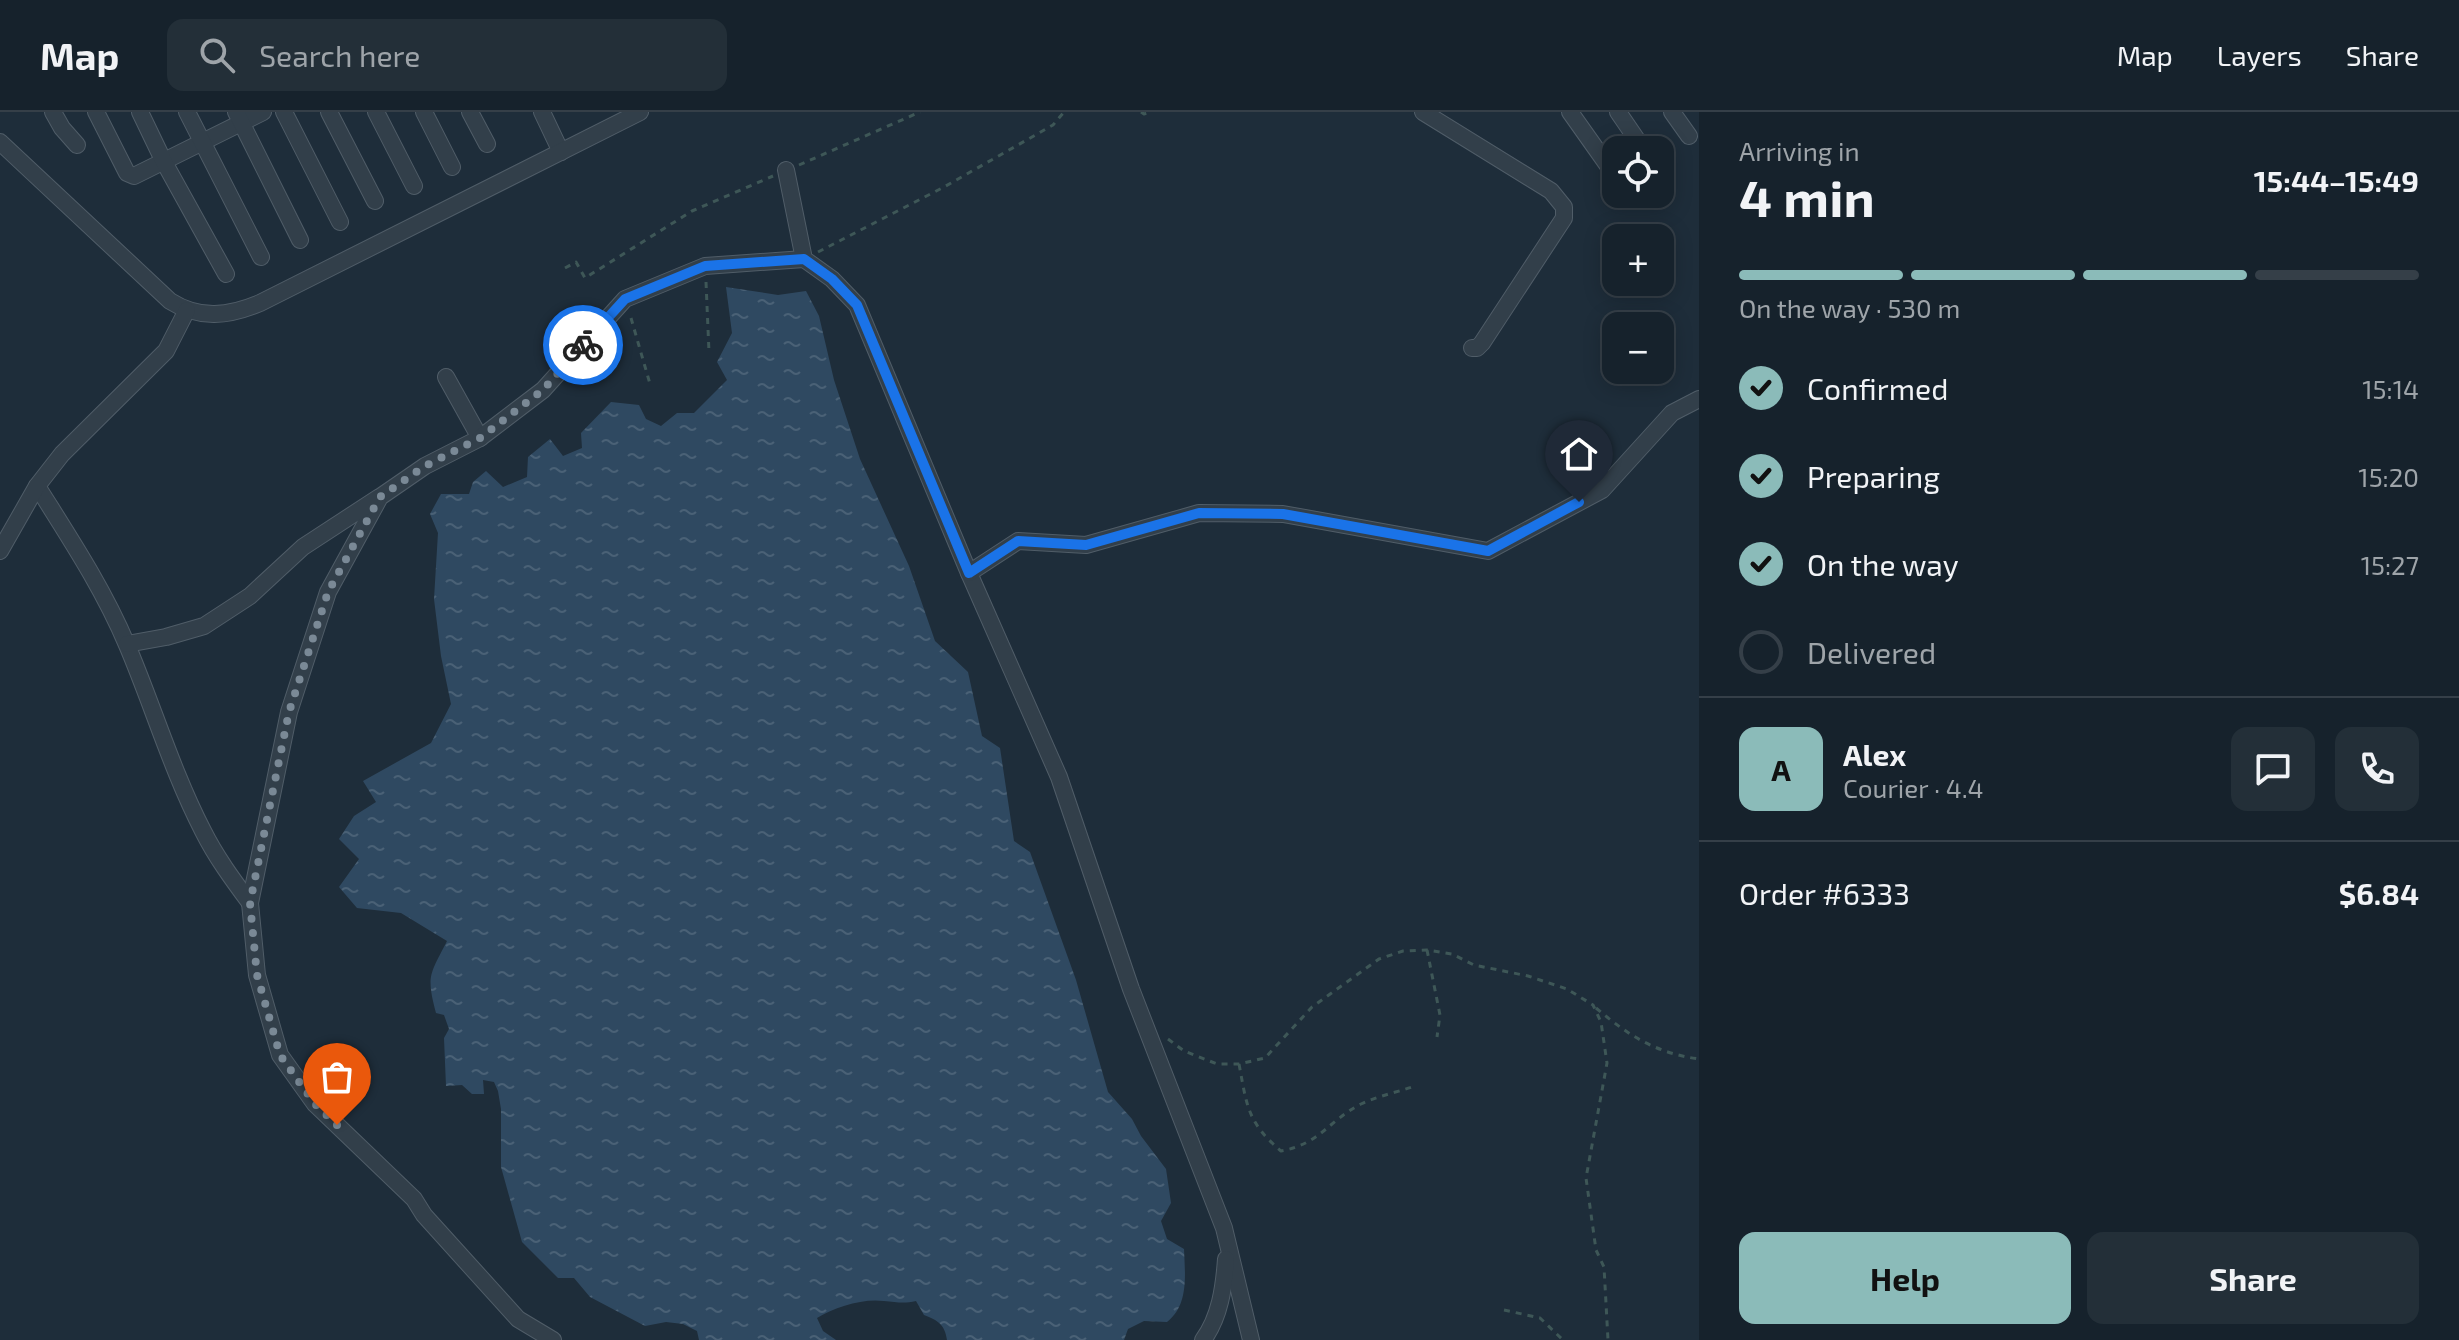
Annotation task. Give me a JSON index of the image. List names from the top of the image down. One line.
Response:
{"page":{"header":"Map","search":"Search here","nav":["Map","Layers","Share"],"heading":["4 min","Arriving in","15:44–15:49"],"panel":["Alex","Courier · 4.4","Order #6333","$6.84"],"map_buttons":["+","−"],"bar":"On the way · 530 m","list":[["Confirmed","15:14"],["Preparing","15:20"],["On the way","15:27"],"Delivered"],"round":"A","buttons":["Help","Share"]}}
